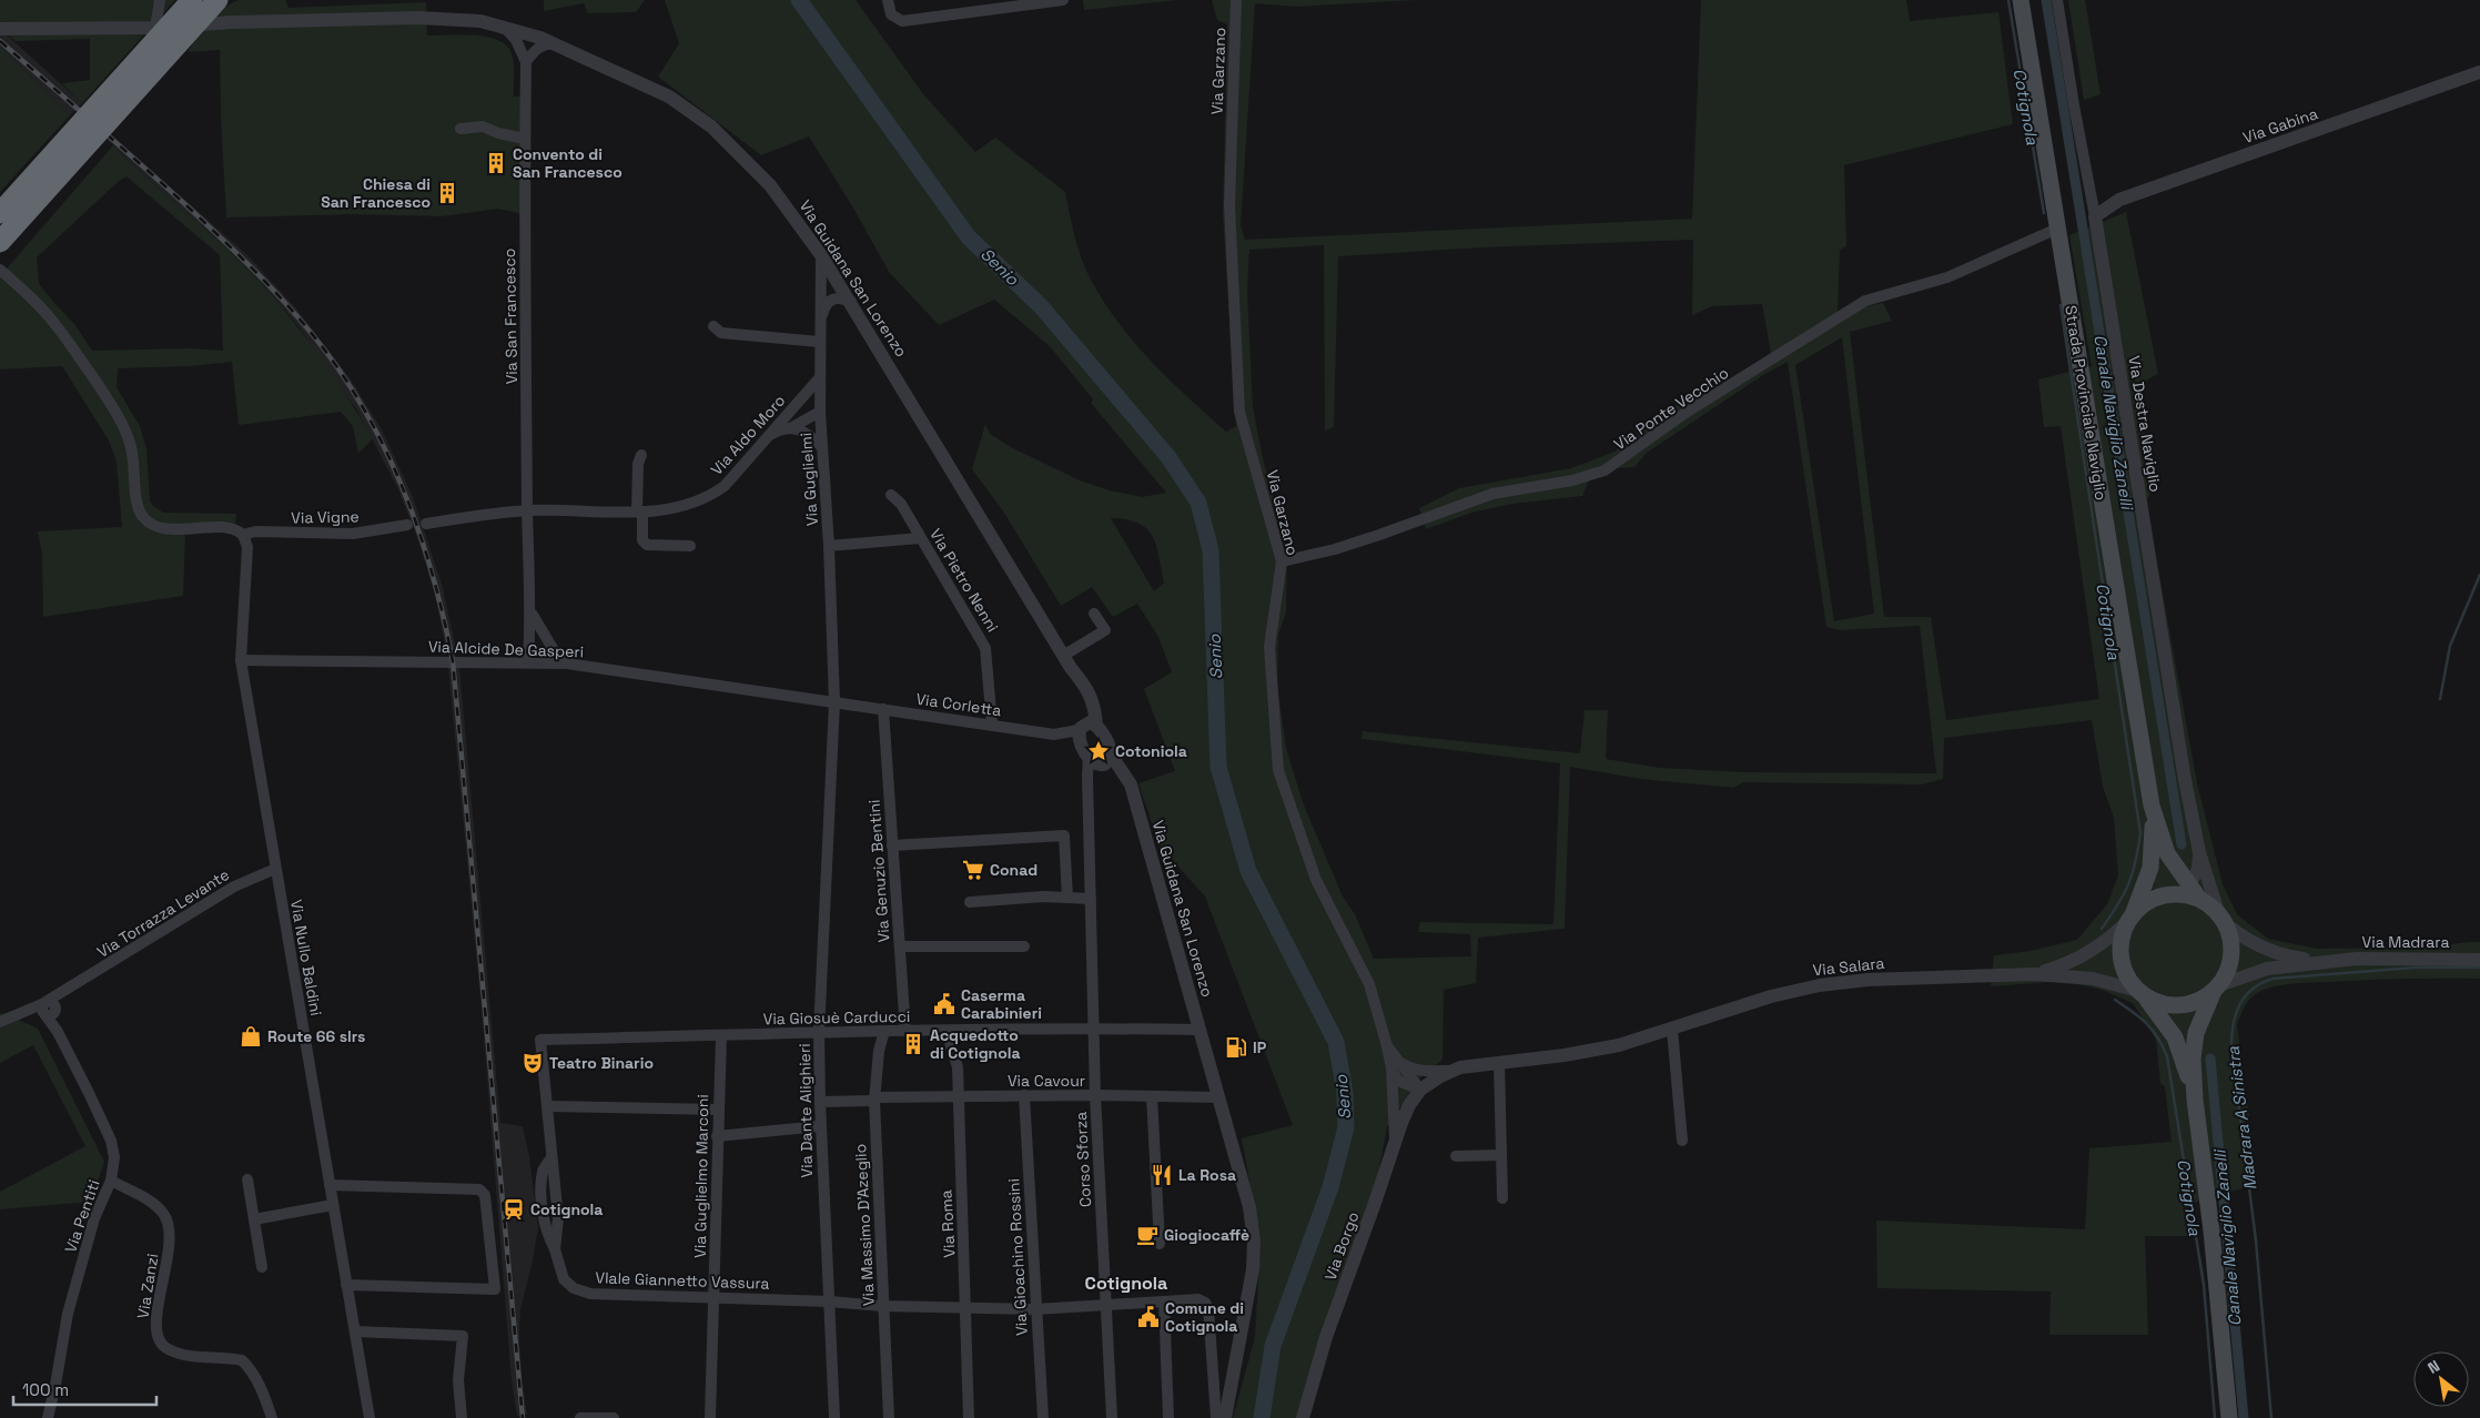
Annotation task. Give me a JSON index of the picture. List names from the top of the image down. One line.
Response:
{"streets":{"main road":["Strada Provinciale Naviglio"],"street":["Via Garzano","Via Gabina","Via Guidana San Lorenzo","Via San Francesco","Via Ponte Vecchio","Via Destra Naviglio","Via Aldo Moro","Via Guglielmi","Via Vigne","Via Pietro Nenni","Via Alcide De Gasperi","Via Corletta","Via Genuzio Bentini","Via Torrazza Levante","Via Madrara","Via Nullo Baldini","Via Salara","Via Giosuè Carducci","Via Cavour","Via Dante Alighieri","Corso Sforza","Via Guglielmo Marconi","Via Pentiti","Via Roma","Via Massimo D'Azeglio","Via Borgo","Via Gioachino Rossini","VIale Giannetto Vassura","Via Zanzi"]},"crossings":[["Via Garzano","Via Ponte Vecchio"],["Via Garzano","Via Borgo"],["Via Gabina","Via Destra Naviglio"],["Via Guidana San Lorenzo","Via San Francesco"],["Via Guidana San Lorenzo","Via Guglielmi"],["Via Guidana San Lorenzo","Via Corletta"],["Via Guidana San Lorenzo","Via Giosuè Carducci"],["Via Guidana San Lorenzo","Via Cavour"],["Via Guidana San Lorenzo","Corso Sforza"],["Via San Francesco","Via Aldo Moro"],["Via San Francesco","Via Alcide De Gasperi"],["Strada Provinciale Naviglio","Via Ponte Vecchio"],["Strada Provinciale Naviglio","Via Destra Naviglio"],["Strada Provinciale Naviglio","Via Madrara"],["Strada Provinciale Naviglio","Via Salara"],["Via Destra Naviglio","Via Madrara"],["Via Destra Naviglio","Via Salara"],["Via Aldo Moro","Via Guglielmi"],["Via Guglielmi","Via Alcide De Gasperi"],["Via Guglielmi","Via Corletta"],["Via Guglielmi","Via Dante Alighieri"],["Via Vigne","Via Nullo Baldini"],["Via Pietro Nenni","Via Corletta"],["Via Alcide De Gasperi","Via Corletta"],["Via Alcide De Gasperi","Via Nullo Baldini"],["Via Alcide De Gasperi","Via Dante Alighieri"],["Via Corletta","Via Genuzio Bentini"],["Via Corletta","Via Dante Alighieri"],["Via Genuzio Bentini","Via Giosuè Carducci"],["Via Torrazza Levante","Via Nullo Baldini"],["Via Torrazza Levante","Via Pentiti"],["Via Madrara","Via Salara"],["Via Salara","Via Borgo"],["Via Giosuè Carducci","Via Dante Alighieri"],["Via Giosuè Carducci","Corso Sforza"],["Via Giosuè Carducci","Via Guglielmo Marconi"],["Via Giosuè Carducci","Via Roma"],["Via Giosuè Carducci","Via Massimo D'Azeglio"],["Via Giosuè Carducci","VIale Giannetto Vassura"],["Via Cavour","Via Dante Alighieri"],["Via Cavour","Corso Sforza"],["Via Cavour","Via Roma"],["Via Cavour","Via Massimo D'Azeglio"],["Via Cavour","Via Gioachino Rossini"],["Via Dante Alighieri","VIale Giannetto Vassura"],["Corso Sforza","VIale Giannetto Vassura"],["Via Guglielmo Marconi","VIale Giannetto Vassura"],["Via Pentiti","Via Zanzi"],["Via Roma","VIale Giannetto Vassura"],["Via Massimo D'Azeglio","VIale Giannetto Vassura"],["Via Gioachino Rossini","VIale Giannetto Vassura"]],"districts":["Cotignola"],"water":["Cotignola","Senio","Canale Naviglio Zanelli","Madrara A Sinistra"],"places":{"building":["Convento di San Francesco","Chiesa di San Francesco","Acquedotto di Cotignola"],"place":["Cotoniola"],"supermarket":["Conad"],"public building":["Caserma Carabinieri","Comune di Cotignola"],"shop":["Route 66 slrs"],"fuel station":["IP"],"theatre":["Teatro Binario"],"restaurant":["La Rosa"],"station":["Cotignola"],"cafe":["Giogiocaffè"]},"scale_bar":"100 m","north":"top left"}
